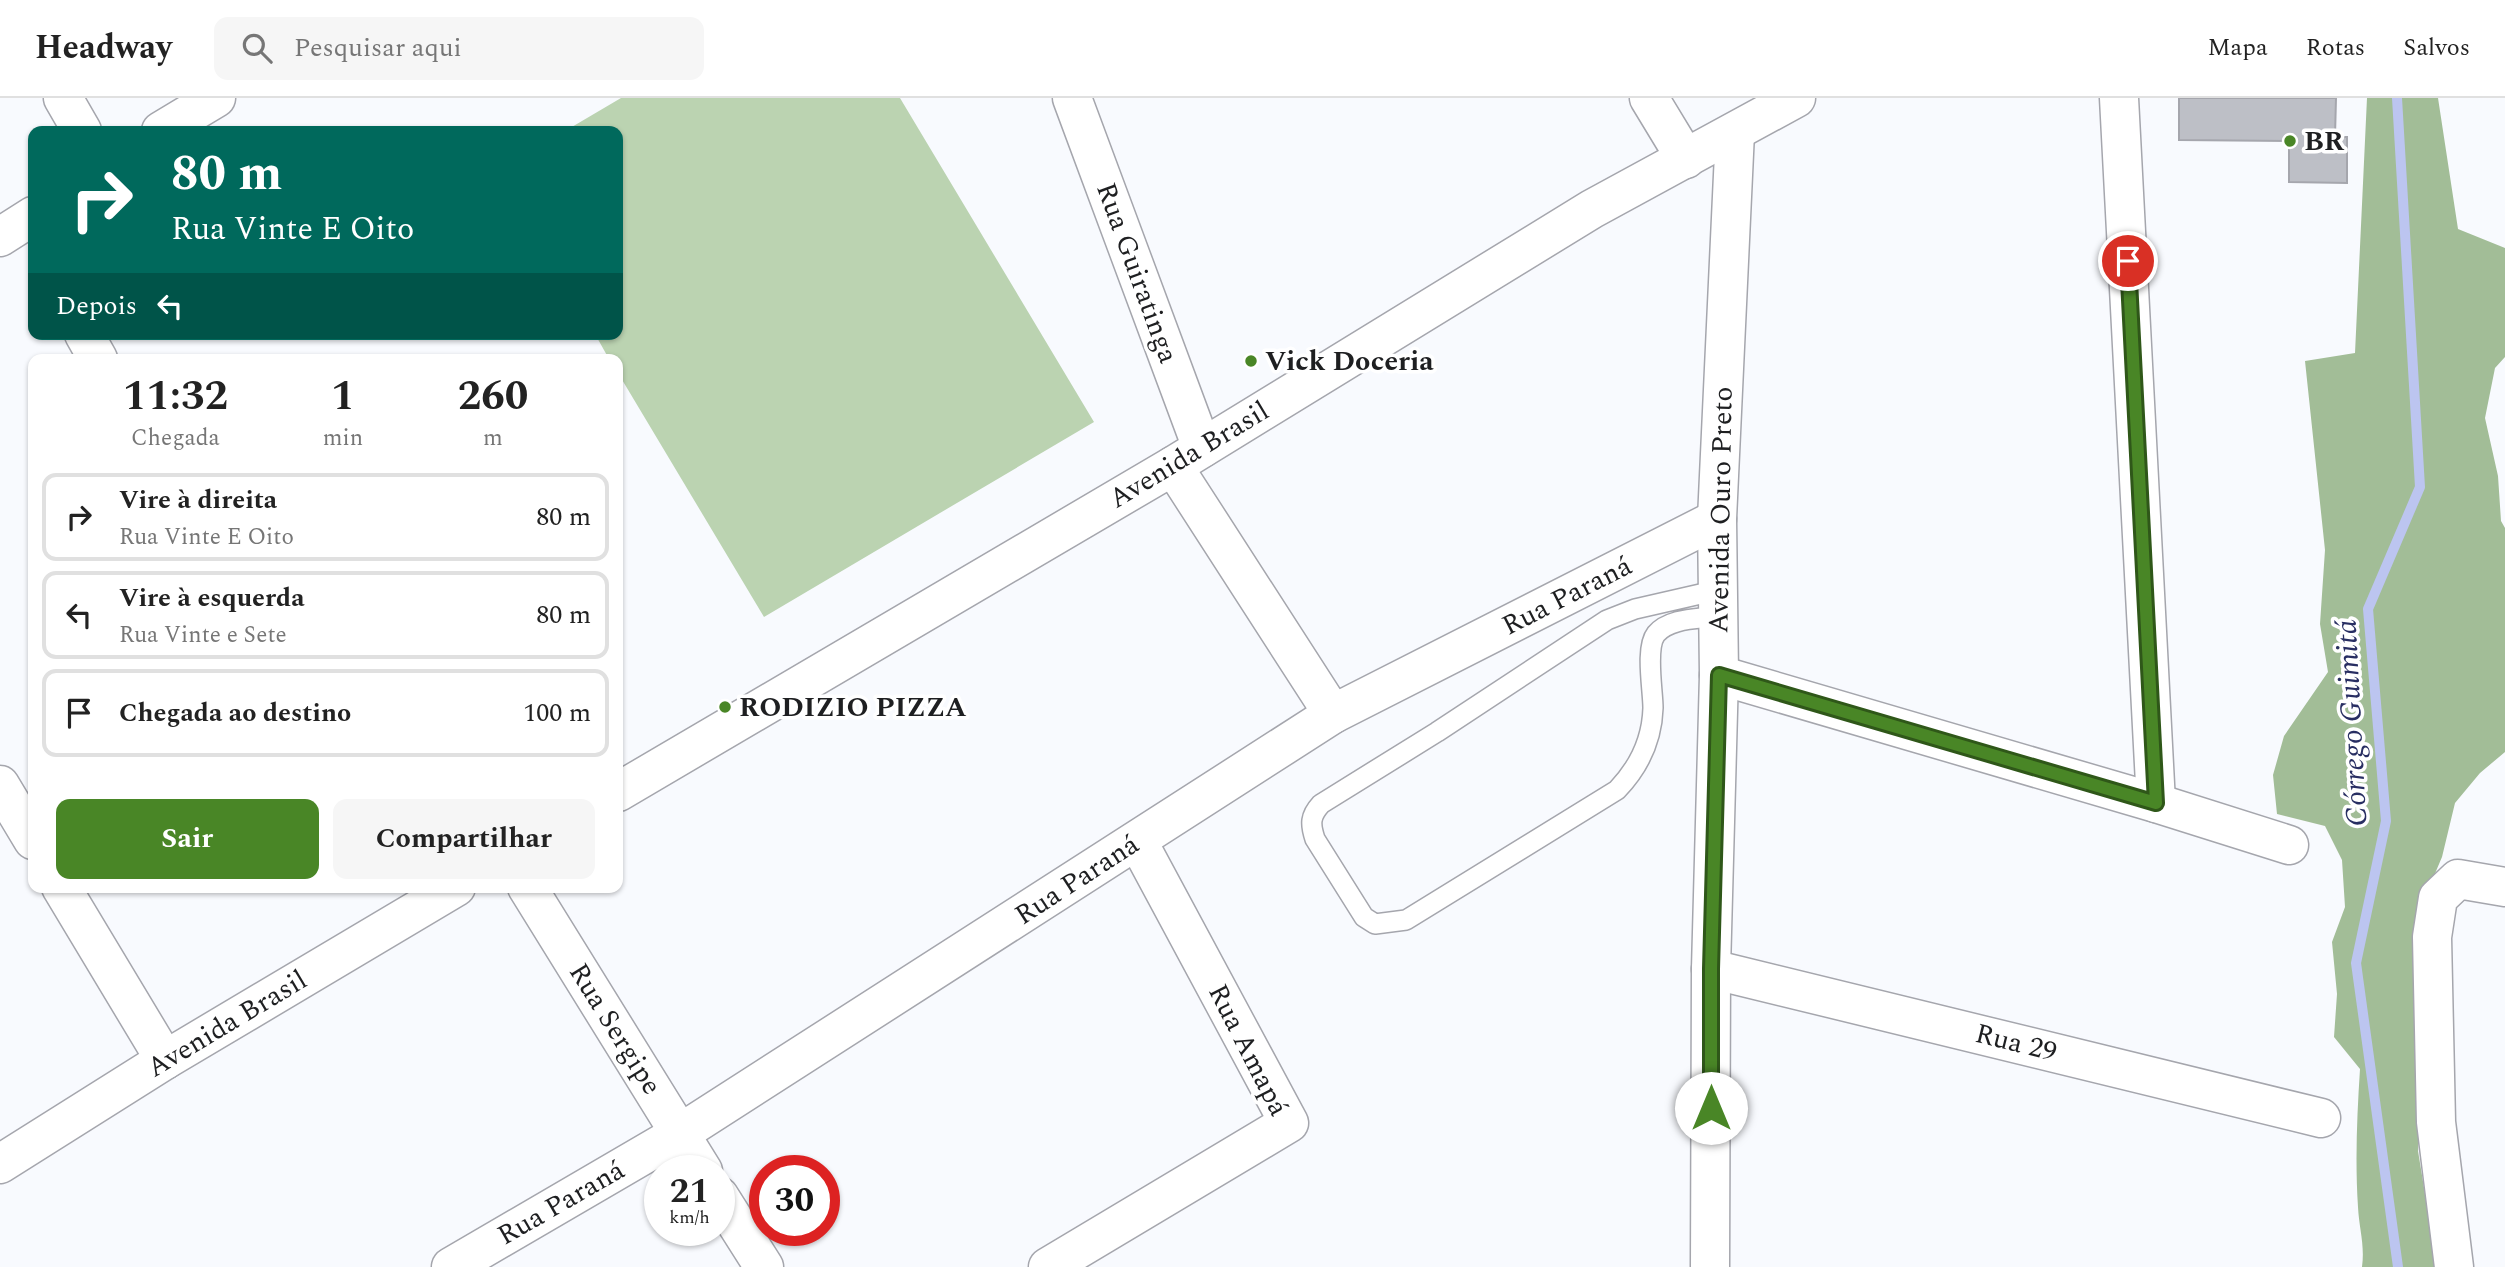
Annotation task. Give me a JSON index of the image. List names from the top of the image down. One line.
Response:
{"streets":{"street":["Rua Guiratinga","Avenida Brasil","Avenida Ouro Preto","Rua Paraná","Rua Sergipe","Rua 29","Rua Amapá"]},"crossings":[["Rua Guiratinga","Avenida Brasil"],["Rua Guiratinga","Rua Paraná"],["Avenida Brasil","Avenida Ouro Preto"],["Avenida Ouro Preto","Rua Paraná"],["Avenida Ouro Preto","Rua 29"],["Rua Paraná","Rua Sergipe"],["Rua Paraná","Rua Amapá"]],"water":["Córrego Guimitá"],"places":["BR","Vick Doceria","RODIZIO PIZZA"],"page":{"header":"Headway","search":"Pesquisar aqui","nav":["Mapa","Rotas","Salvos"],"turn":["80 m","Rua Vinte E Oito"],"then":"Depois","eta":["11:32","Chegada","1","min","260","m"],"list":[{"name":"Vire à direita","note":"Rua Vinte E Oito","value":"80 m"},{"name":"Vire à esquerda","note":"Rua Vinte e Sete","value":"80 m"},{"name":"Chegada ao destino","value":"100 m"}],"buttons":["Sair","Compartilhar"],"speed":"21 km/h","limit":"30"}}
